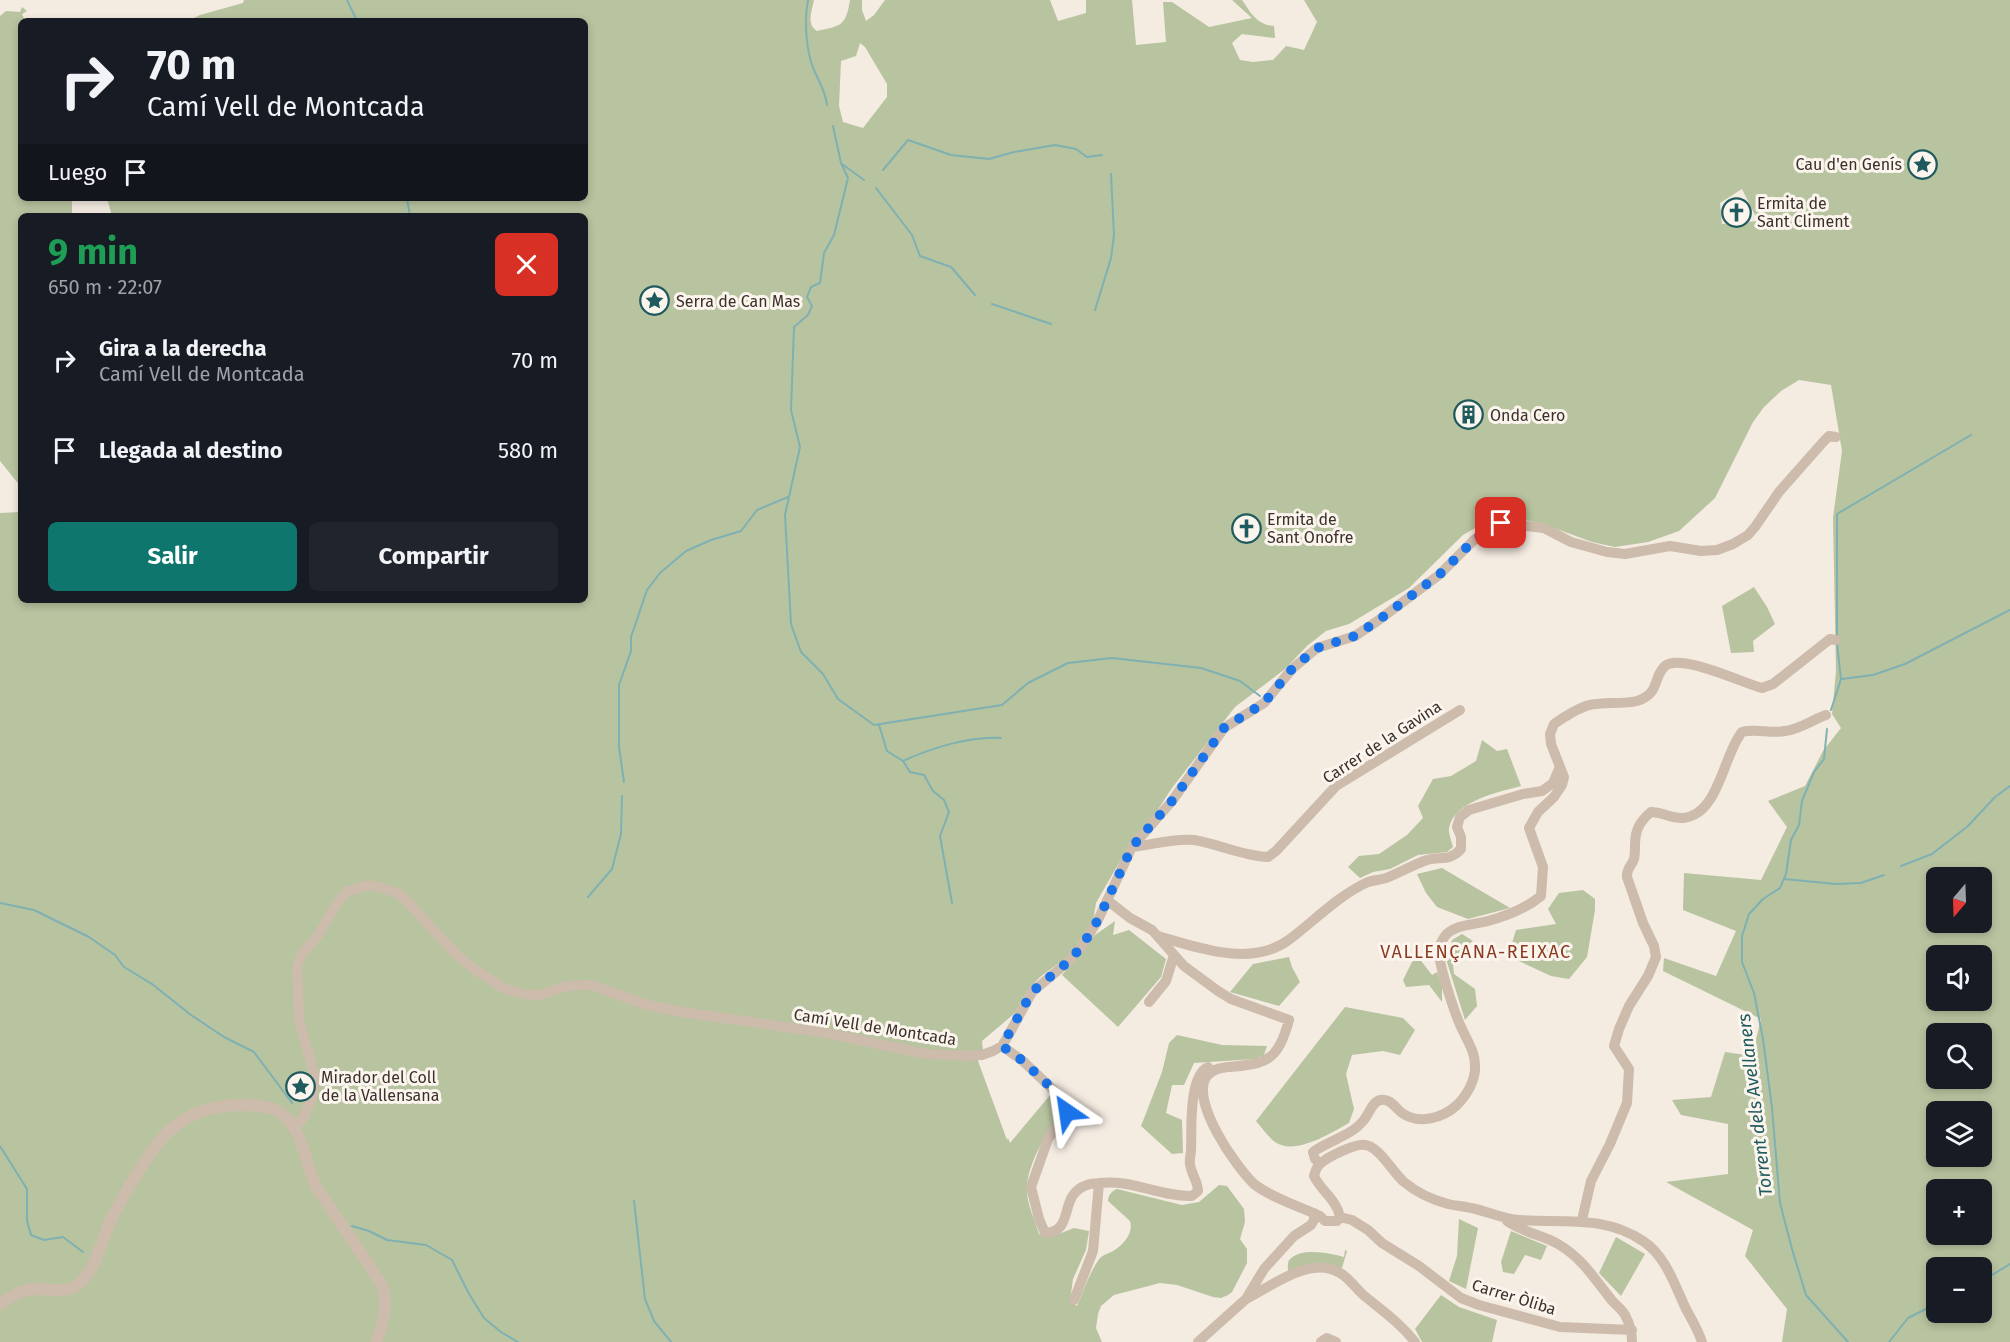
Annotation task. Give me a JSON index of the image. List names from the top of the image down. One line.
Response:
{"streets":{"street":["Carrer de la Gavina","Camí Vell de Montcada","Carrer Òliba"]},"districts":["VALLENÇANA-REIXAC"],"water":["Torrent dels Avellaners"],"places":{"place":["Cau d'en Genís","Serra de Can Mas","Mirador del Coll de la Vallensana"],"church":["Ermita de Sant Climent","Ermita de Sant Onofre"],"building":["Onda Cero"]},"north":"bottom","page":{"turn":["70 m","Camí Vell de Montcada"],"then":"Luego","heading":["9 min","650 m · 22:07"],"list":[{"name":"Gira a la derecha","note":"Camí Vell de Montcada","value":"70 m"},{"name":"Llegada al destino","value":"580 m"}],"buttons":["Salir","Compartir"],"map_buttons":["+","−"]}}
